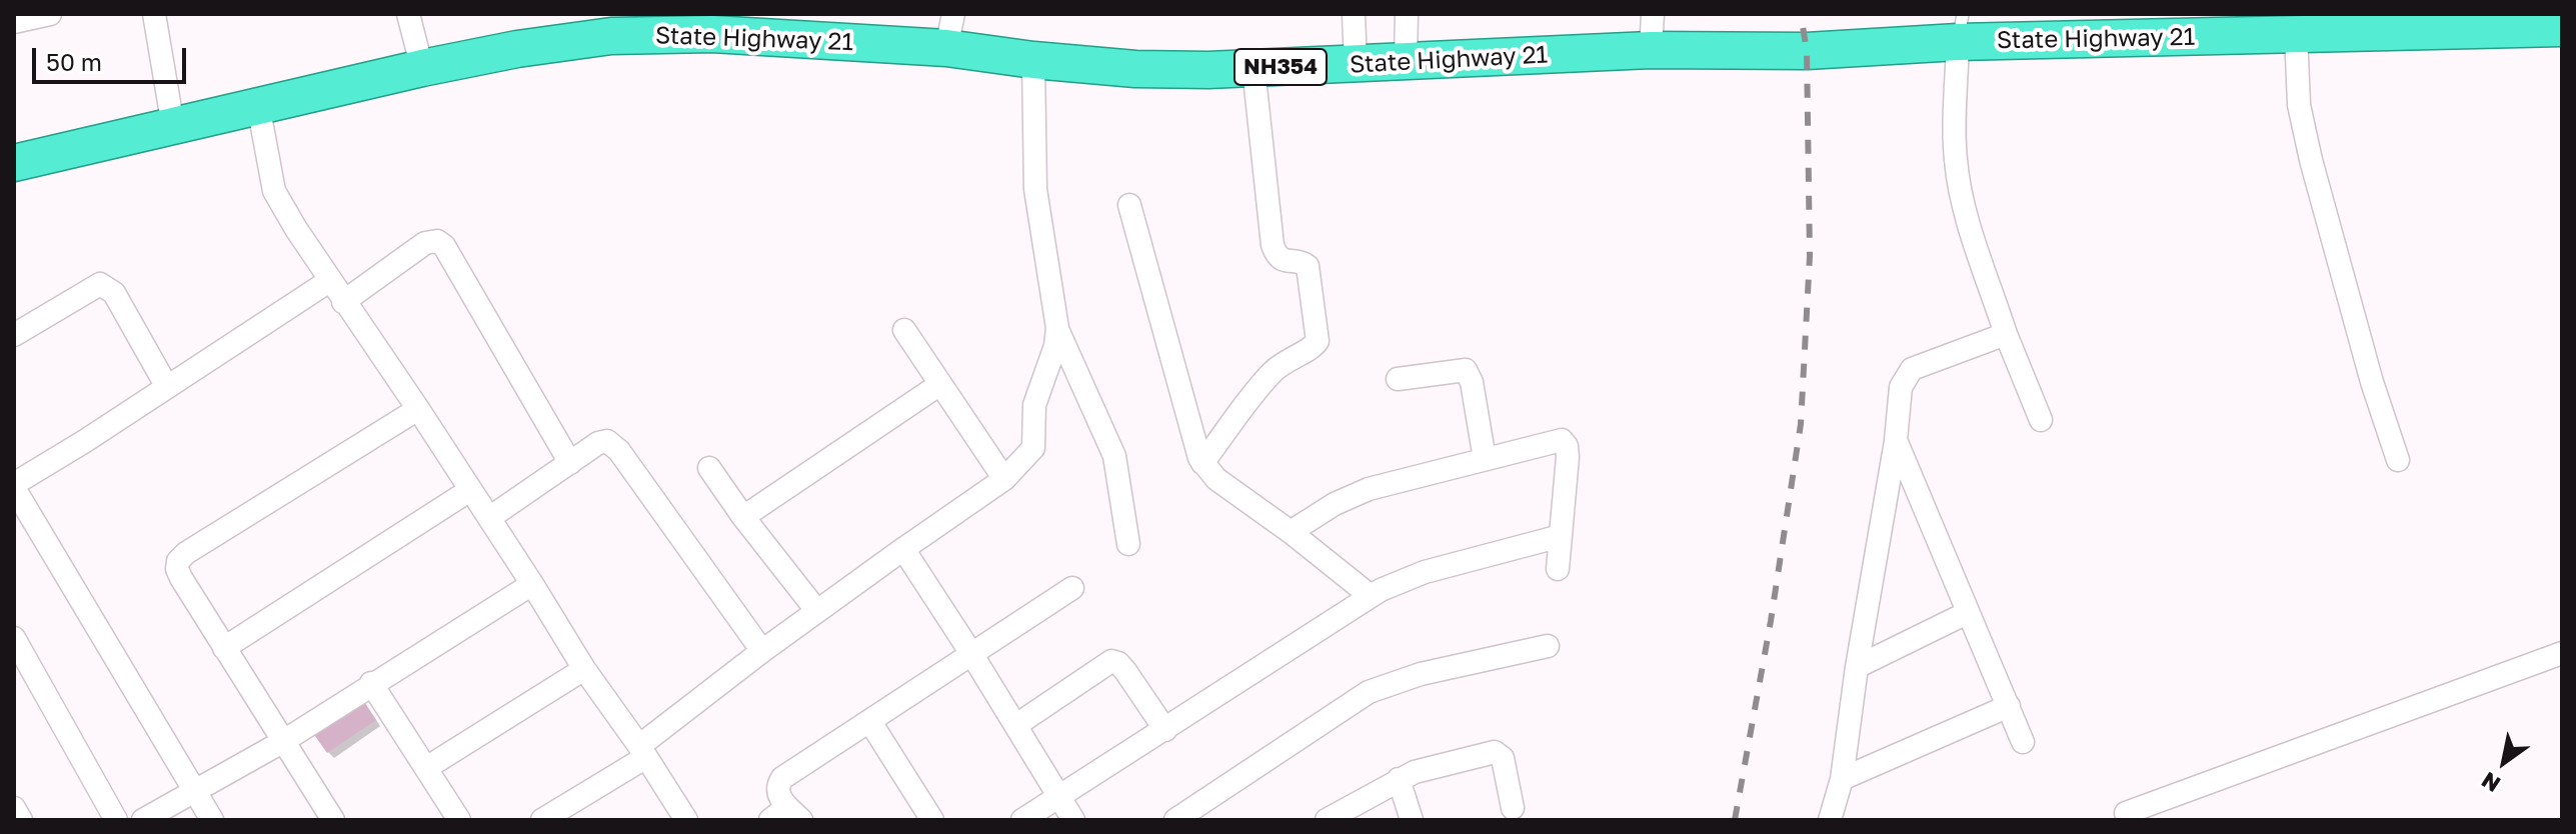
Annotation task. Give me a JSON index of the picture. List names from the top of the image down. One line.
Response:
{"streets":{"highway":["State Highway 21","NH354"]},"scale_bar":"50 m","north":"bottom left"}
